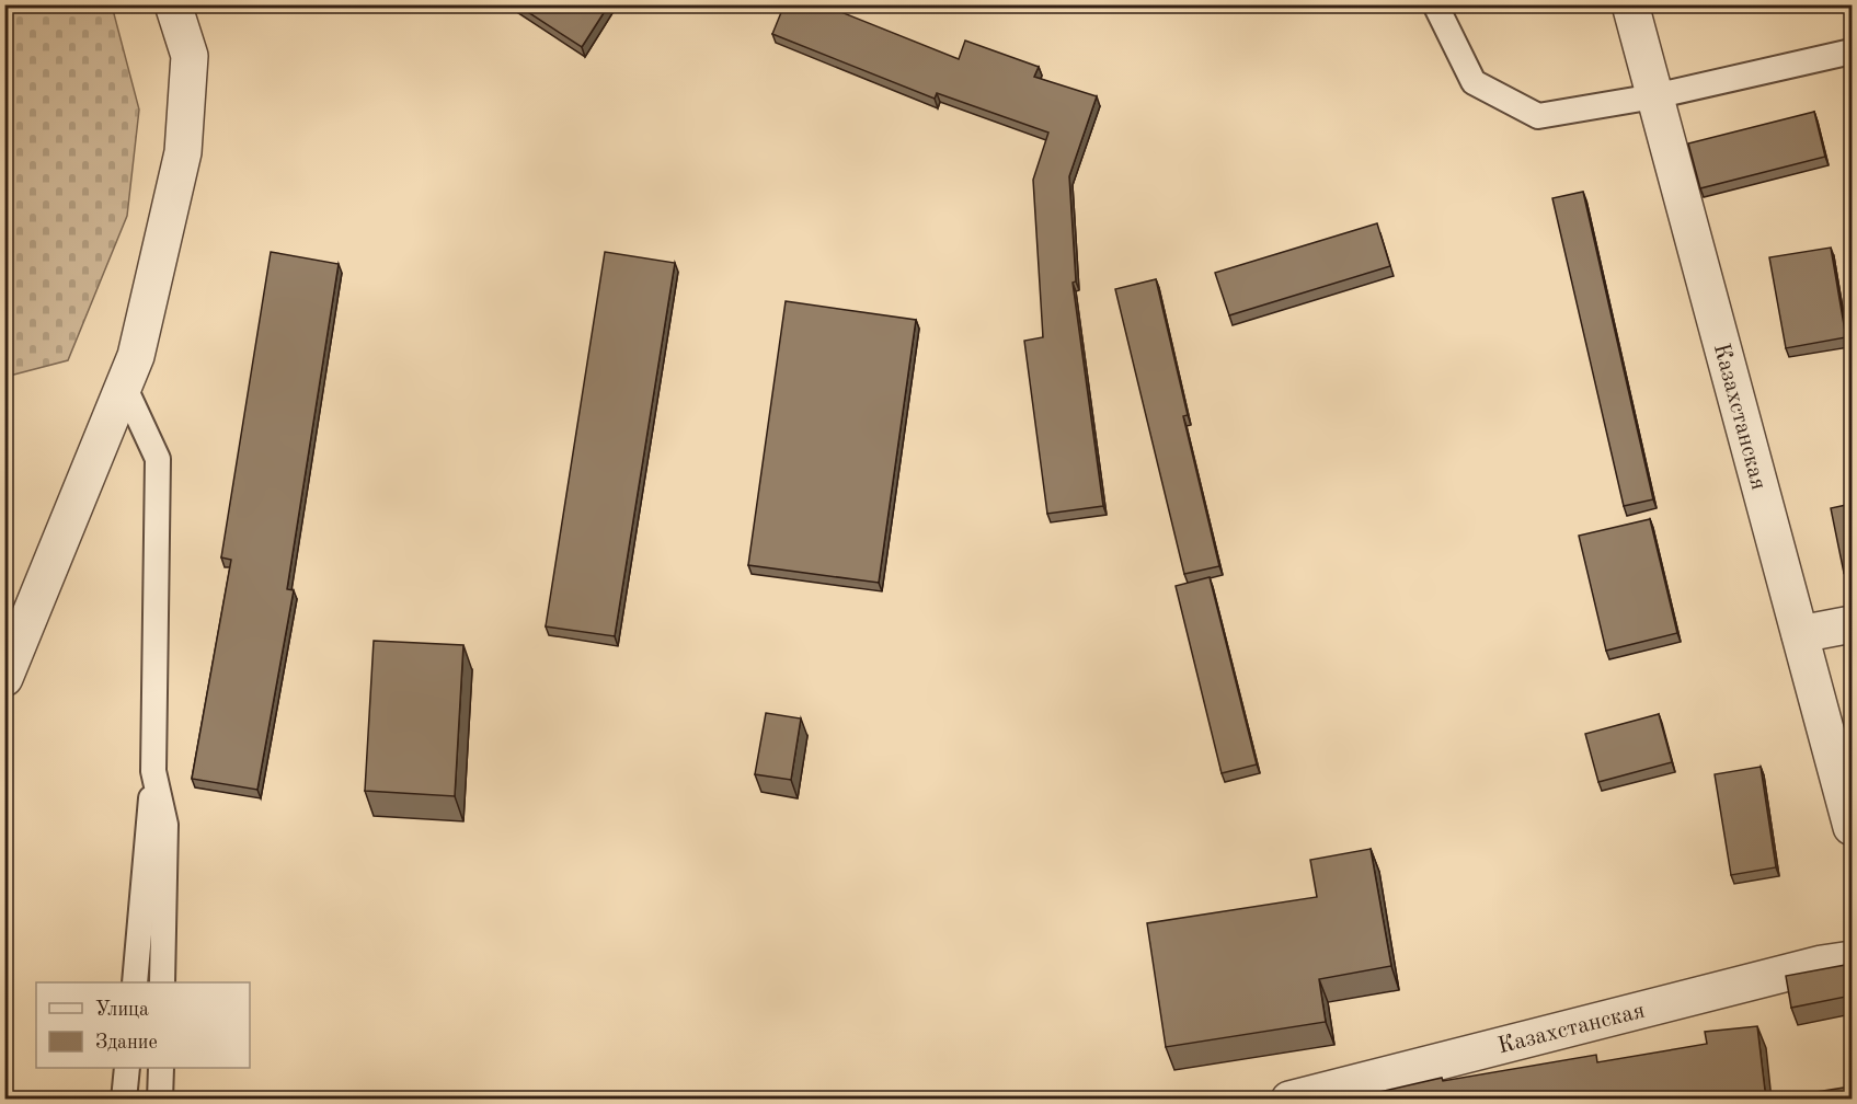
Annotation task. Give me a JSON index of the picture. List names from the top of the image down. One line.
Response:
{"streets":{"street":["Казахстанская"]},"legend":["Улица","Здание"]}
